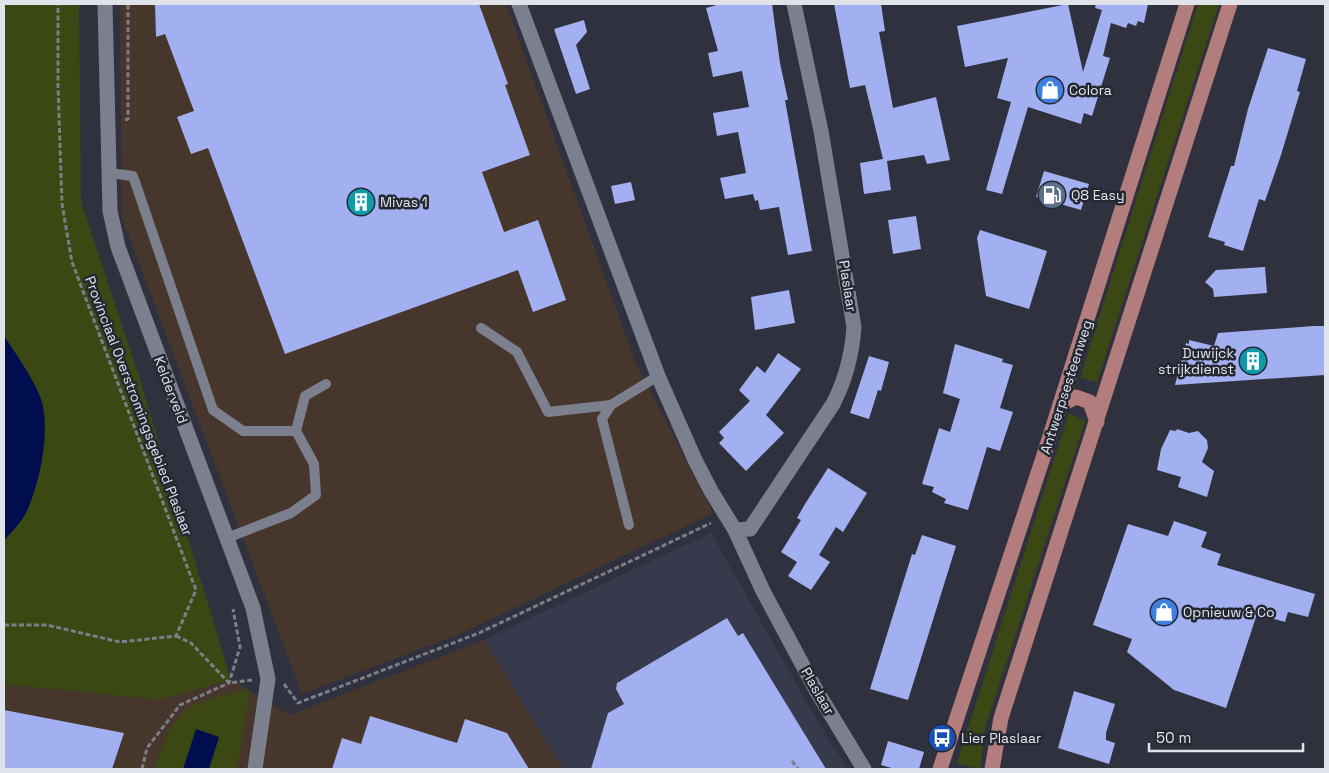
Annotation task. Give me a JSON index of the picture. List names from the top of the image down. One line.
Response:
{"streets":{"main road":["Antwerpsesteenweg"],"street":["Plaslaar","Kelderveld"],"path":["Provinciaal Overstromingsgebied Plaslaar"]},"places":{"shop":["Colora","Opnieuw & Co"],"fuel station":["Q8 Easy"],"building":["Mivas 1","Duwijck strijkdienst"],"bus stop":["Lier Plaslaar"]},"scale_bar":"50 m"}
